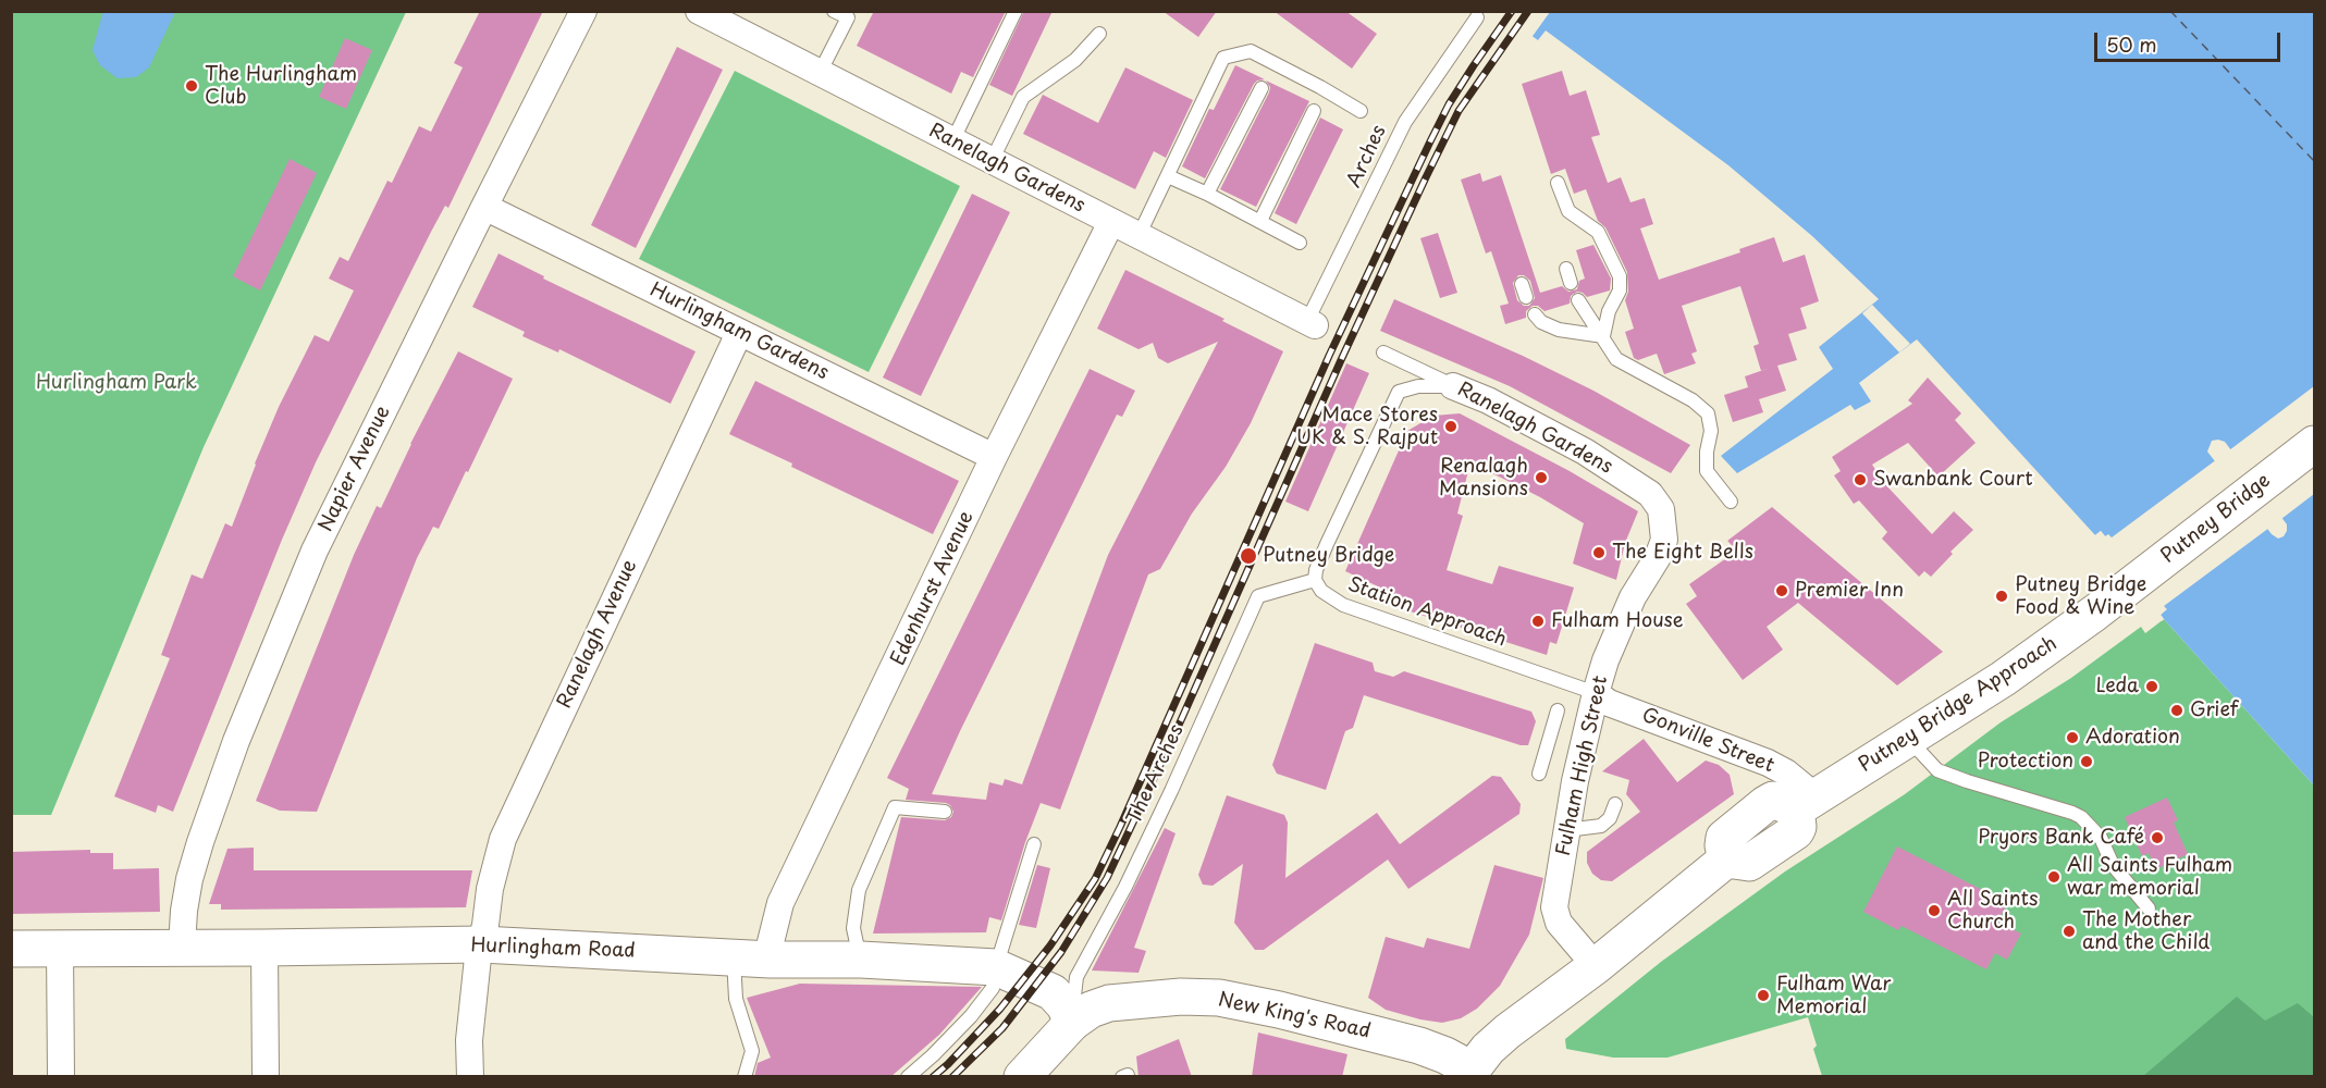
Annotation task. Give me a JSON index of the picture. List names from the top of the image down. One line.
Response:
{"streets":{"main road":["Putney Bridge","Putney Bridge Approach","Hurlingham Road","New King's Road"],"street":["Ranelagh Gardens","Hurlingham Gardens","Napier Avenue","Edenhurst Avenue","Ranelagh Avenue","Gonville Street","Fulham High Street"],"lane":["Arches","Station Approach","The Arches"]},"crossings":[["Arches","Ranelagh Gardens"],["Ranelagh Gardens","Edenhurst Avenue"],["Ranelagh Gardens","Fulham High Street"],["Hurlingham Gardens","Napier Avenue"],["Hurlingham Gardens","Edenhurst Avenue"],["Hurlingham Gardens","Ranelagh Avenue"],["Napier Avenue","Hurlingham Road"],["Putney Bridge","Putney Bridge Approach"],["Edenhurst Avenue","Hurlingham Road"],["Station Approach","Gonville Street"],["Station Approach","Fulham High Street"],["Station Approach","The Arches"],["Ranelagh Avenue","Hurlingham Road"],["Putney Bridge Approach","Gonville Street"],["Gonville Street","Fulham High Street"],["The Arches","Hurlingham Road"],["The Arches","New King's Road"],["Hurlingham Road","New King's Road"]],"parks":["Hurlingham Park"],"places":["The Hurlingham Club","Mace Stores UK & S. Rajput","Renalagh Mansions","Swanbank Court","The Eight Bells","Putney Bridge","Premier Inn","Putney Bridge Food & Wine","Fulham House","Leda","Grief","Adoration","Protection","Pryors Bank Café","All Saints Fulham war memorial","All Saints Church","The Mother and the Child","Fulham War Memorial"],"scale_bar":"50 m"}
